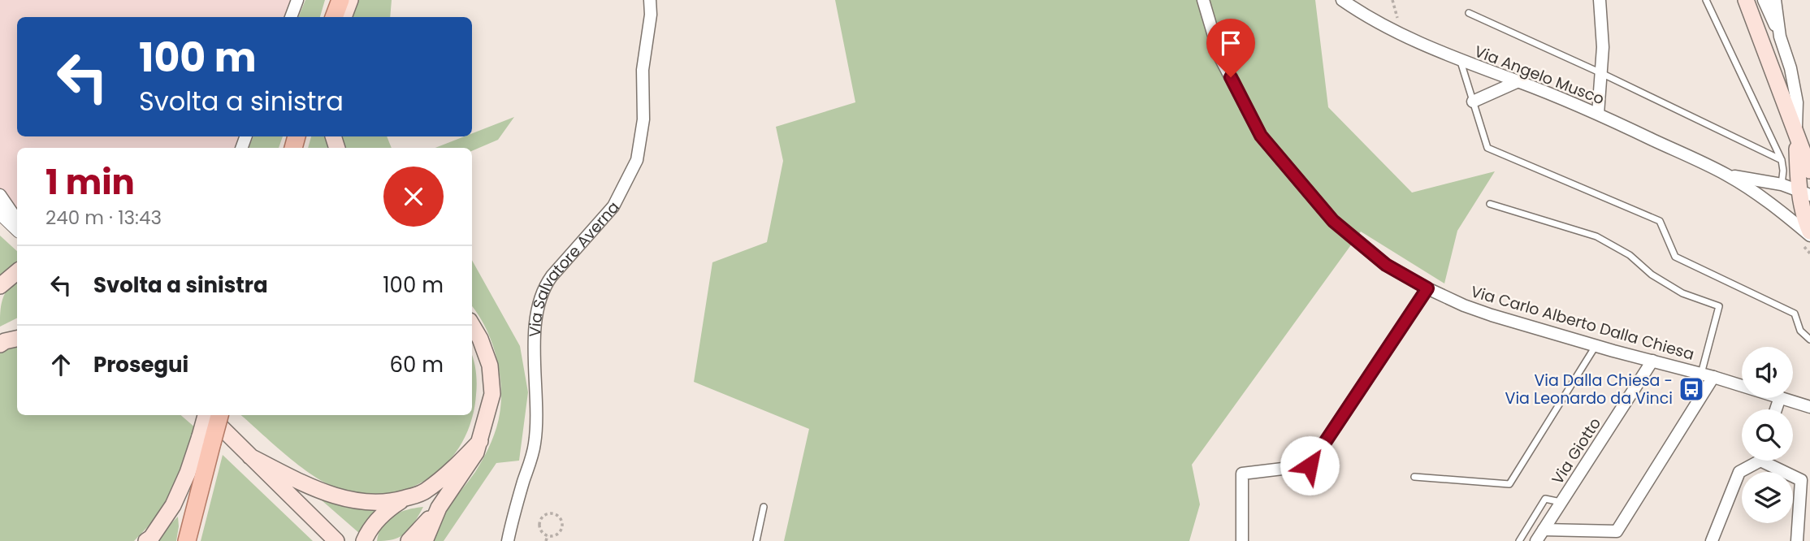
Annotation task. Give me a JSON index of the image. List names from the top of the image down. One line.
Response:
{"streets":{"street":["Via Angelo Musco","Via Salvatore Averna","Via Carlo Alberto Dalla Chiesa","Via Giotto"]},"crossings":[["Via Carlo Alberto Dalla Chiesa","Via Giotto"]],"places":{"bus stop":["Via Dalla Chiesa - Via Leonardo da Vinci"]},"page":{"turn":["100 m","Svolta a sinistra"],"heading":["1 min","240 m · 13:43"],"list":[{"name":"Svolta a sinistra","value":"100 m"},{"name":"Prosegui","value":"60 m"}]}}
